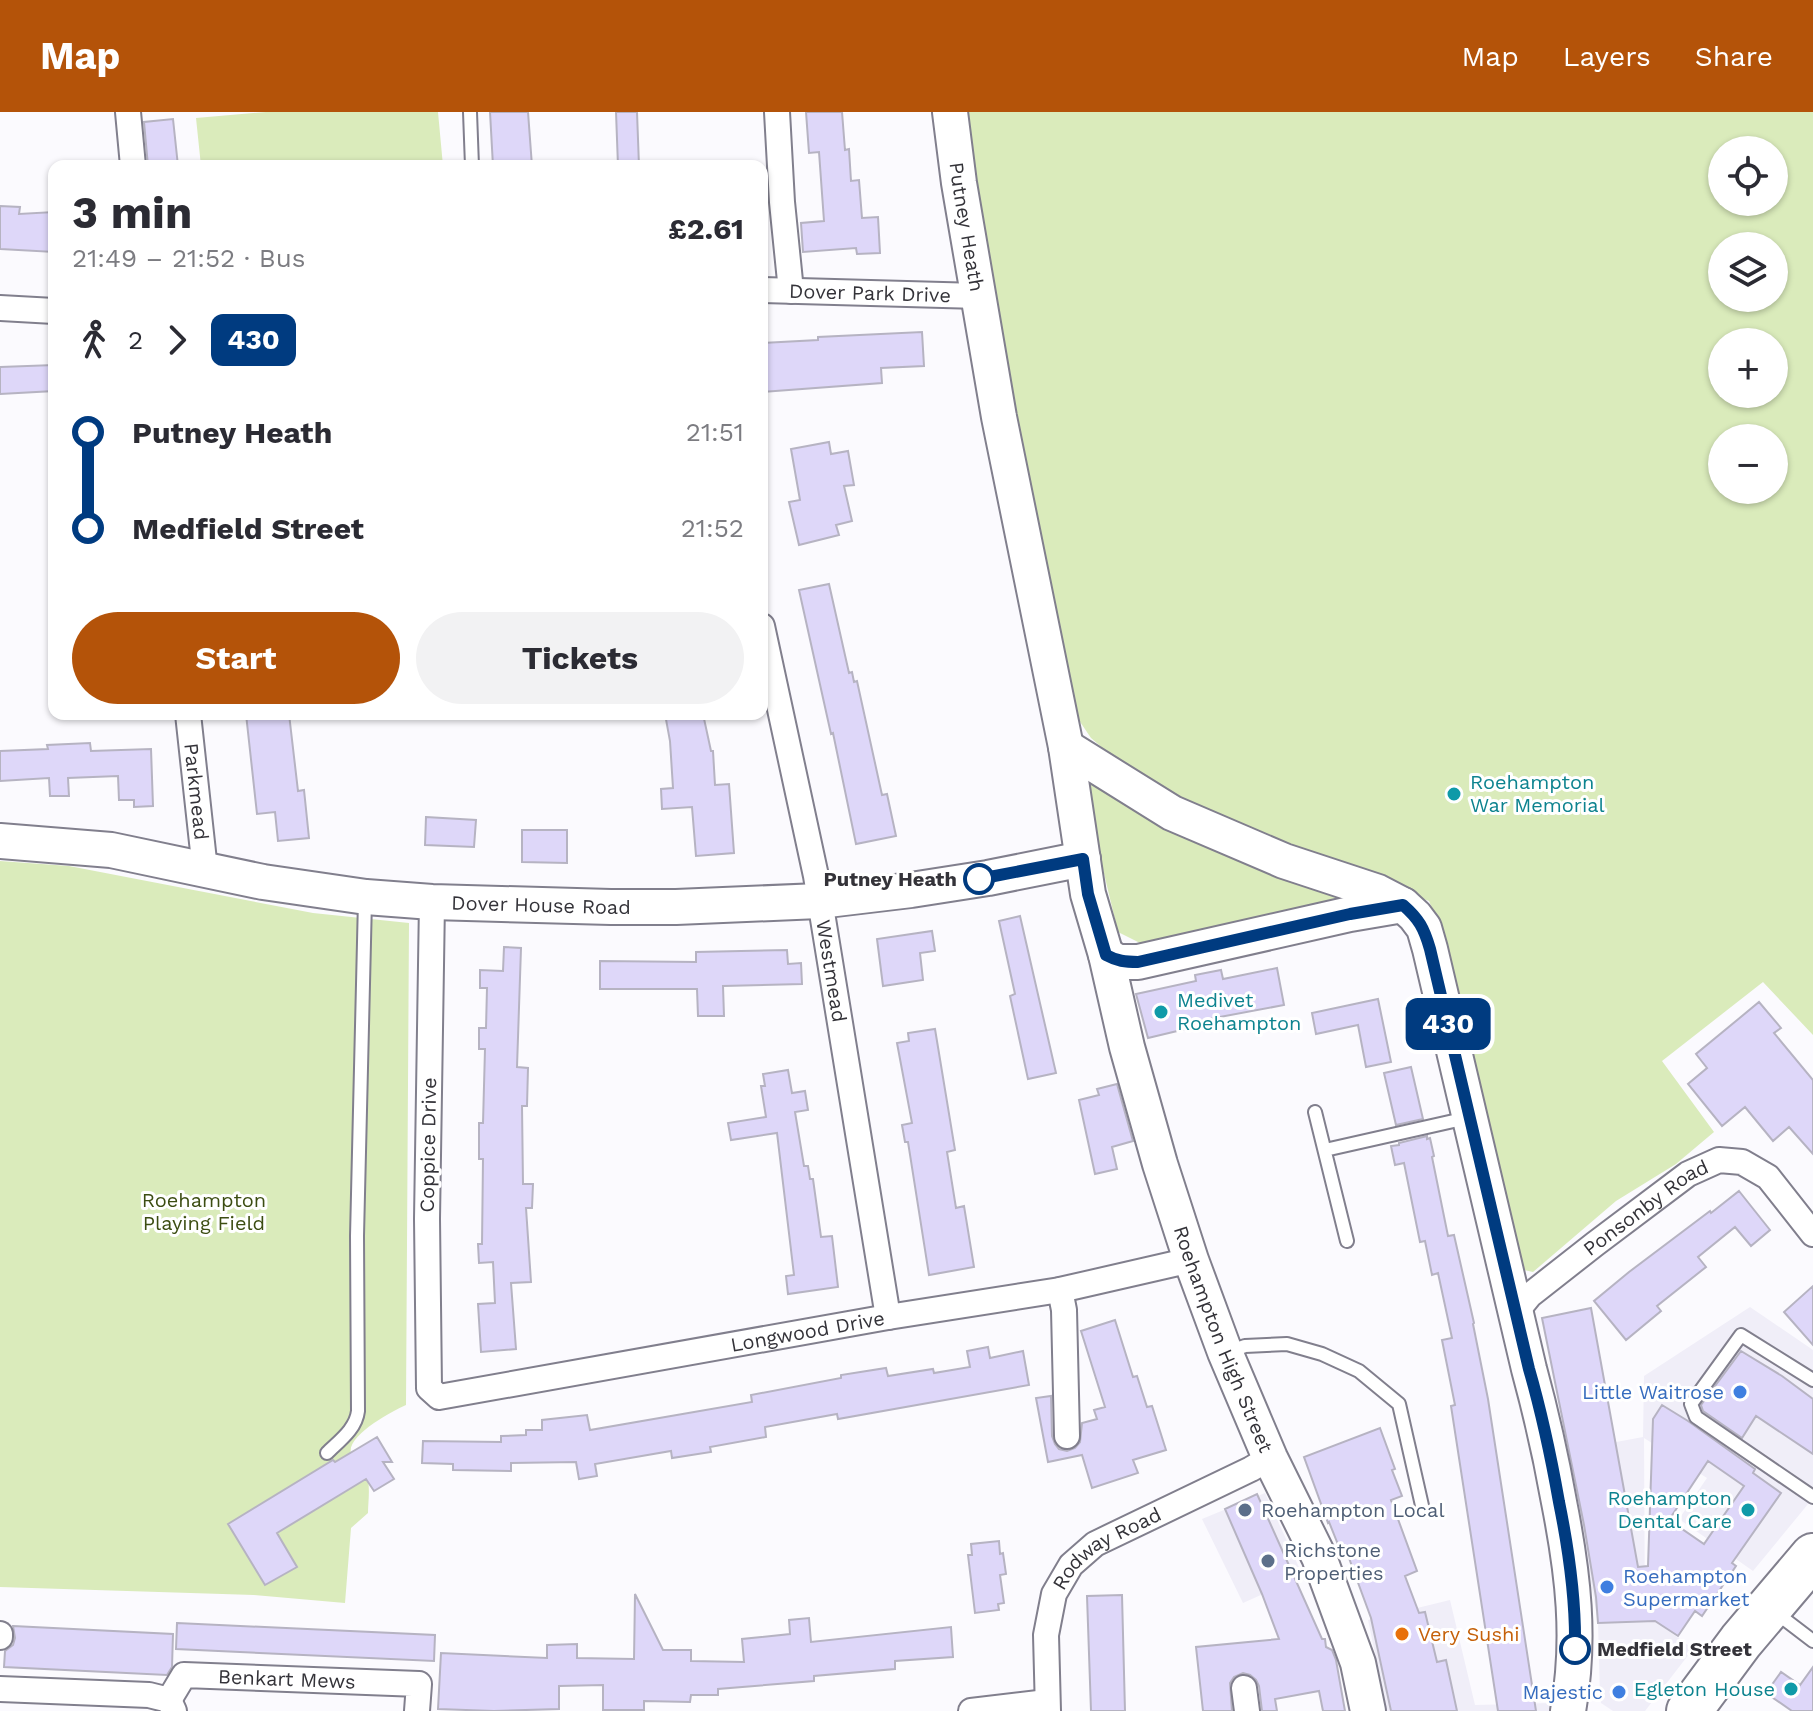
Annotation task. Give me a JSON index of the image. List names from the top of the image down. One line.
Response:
{"streets":{"street":["Putney Heath","Dover Park Drive","Parkmead","Dover House Road","Westmead","Coppice Drive","Ponsonby Road","Longwood Drive","Roehampton High Street","Rodway Road","Benkart Mews"]},"crossings":[["Putney Heath","Dover Park Drive"],["Putney Heath","Dover House Road"],["Putney Heath","Roehampton High Street"],["Parkmead","Dover House Road"],["Dover House Road","Westmead"],["Dover House Road","Coppice Drive"],["Westmead","Longwood Drive"],["Coppice Drive","Longwood Drive"],["Longwood Drive","Roehampton High Street"],["Roehampton High Street","Rodway Road"]],"parks":["Roehampton Playing Field"],"places":["Roehampton War Memorial","Putney Heath","Medivet Roehampton","Little Waitrose","Roehampton Local","Roehampton Dental Care","Richstone Properties","Roehampton Supermarket","Very Sushi","Medfield Street","Egleton House","Majestic"],"lines":["bus line 430"],"page":{"header":"Map","nav":["Map","Layers","Share"],"on_map":"430","map_buttons":["+","−"],"heading":["3 min","21:49 – 21:52 · Bus","£2.61"],"legs":["2","430"],"list":[{"name":"Putney Heath","value":"21:51"},{"name":"Medfield Street","value":"21:52"}],"buttons":["Start","Tickets"]}}
